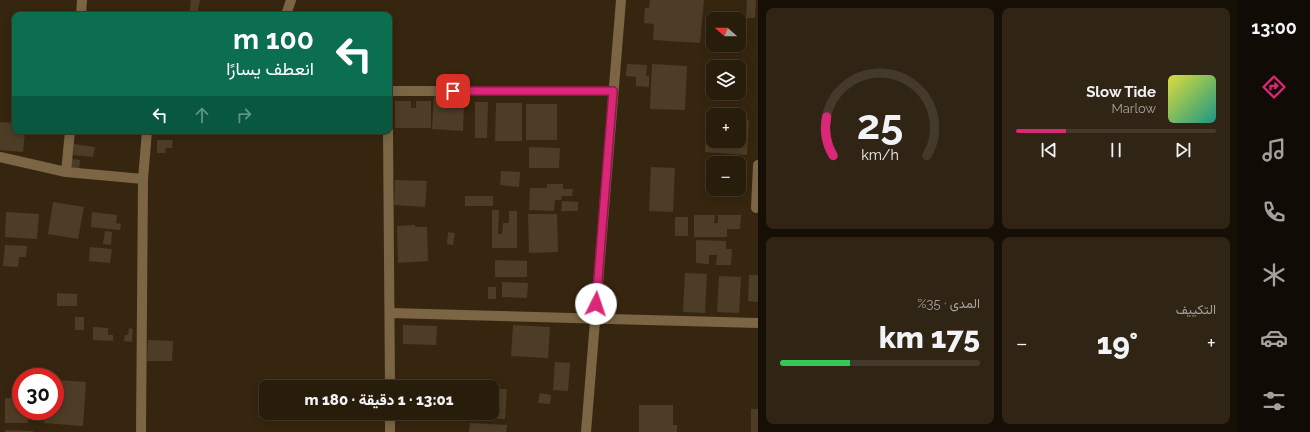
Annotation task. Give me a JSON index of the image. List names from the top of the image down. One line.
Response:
{"north":"left","page":{"tabs":"13:00","map_buttons":["+","−"],"turn":["100 m","انعطف يسارًا"],"song":["Slow Tide","Marlow"],"tile":["التكييف",["المدى · 35%","175 km"]],"heat":["−","19°","+"],"limit":"30","trip":"13:01 · 1 دقيقة · 180 m","gauge":["25","km/h"]}}
